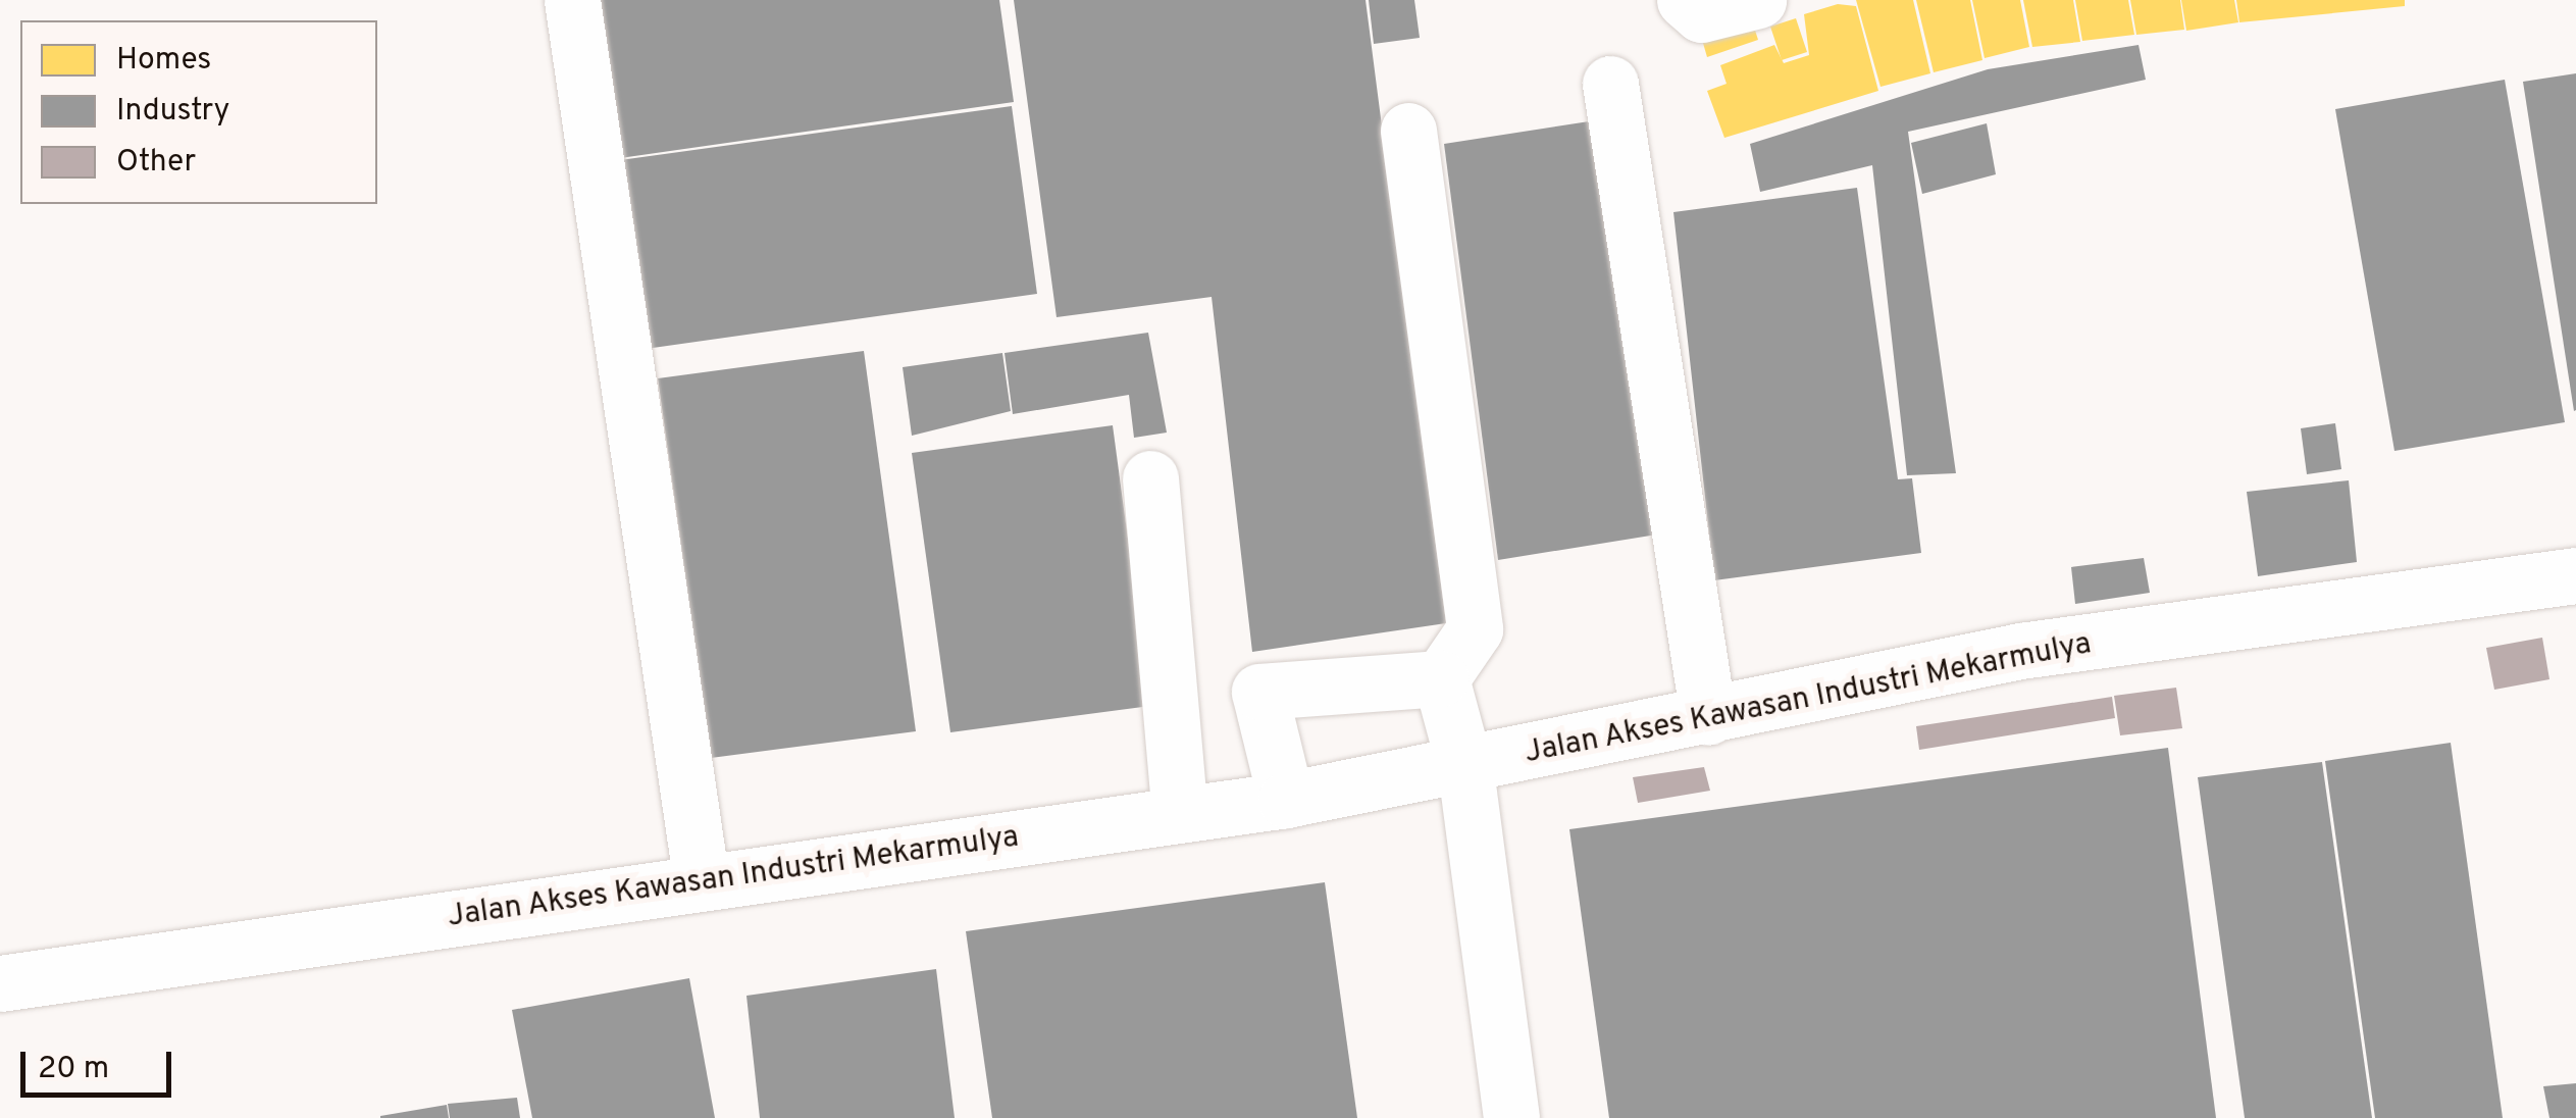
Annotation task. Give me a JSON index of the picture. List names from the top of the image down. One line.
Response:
{"streets":{"street":["Jalan Akses Kawasan Industri Mekarmulya"]},"legend":["Homes","Industry","Other"],"scale_bar":"20 m"}
